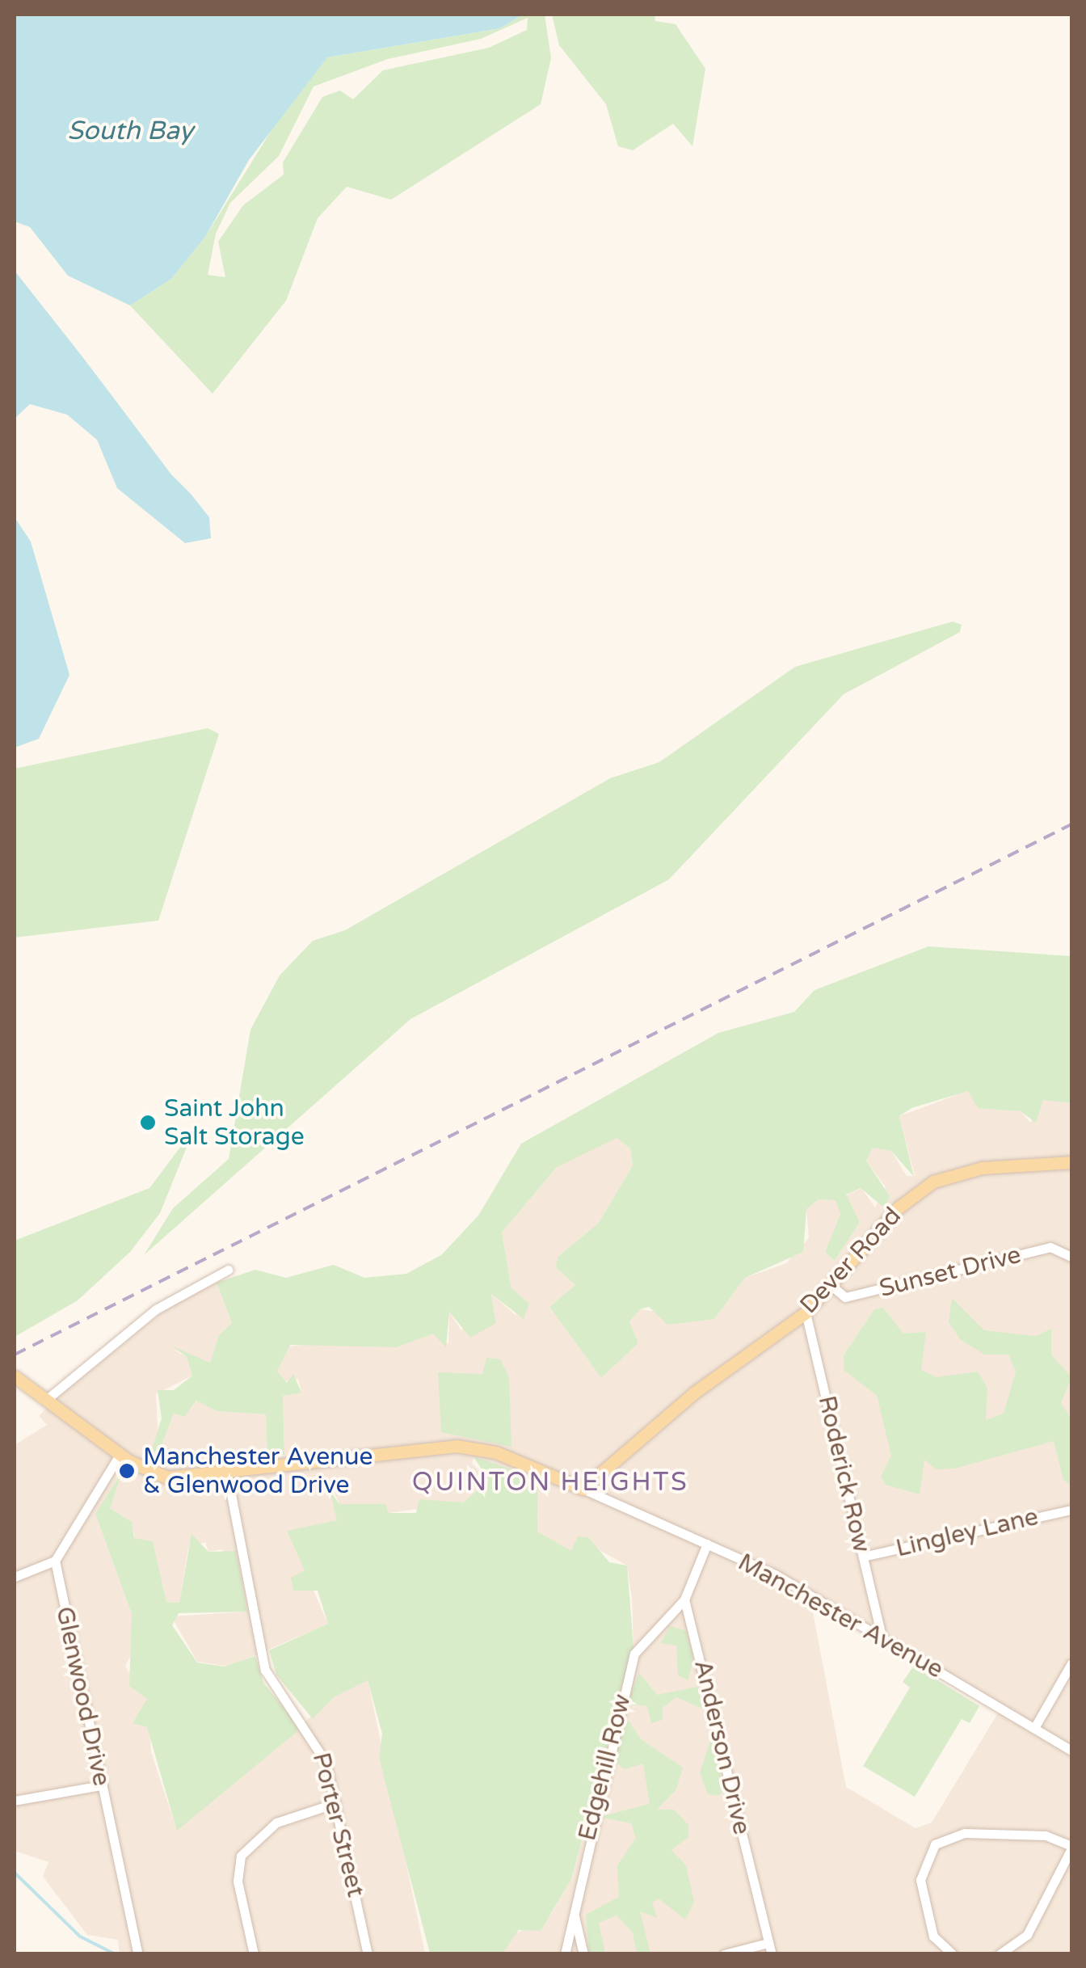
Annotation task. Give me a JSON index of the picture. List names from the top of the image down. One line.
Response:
{"streets":{"main road":["Dever Road","Manchester Avenue"],"street":["Sunset Drive","Roderick Row","Lingley Lane","Glenwood Drive","Anderson Drive","Edgehill Row","Porter Street"]},"crossings":[["Dever Road","Sunset Drive"],["Dever Road","Roderick Row"],["Dever Road","Manchester Avenue"],["Roderick Row","Lingley Lane"],["Roderick Row","Manchester Avenue"],["Manchester Avenue","Porter Street"],["Anderson Drive","Edgehill Row"]],"districts":["QUINTON HEIGHTS"],"water":["South Bay"],"places":["Saint John Salt Storage","Manchester Avenue & Glenwood Drive"]}
